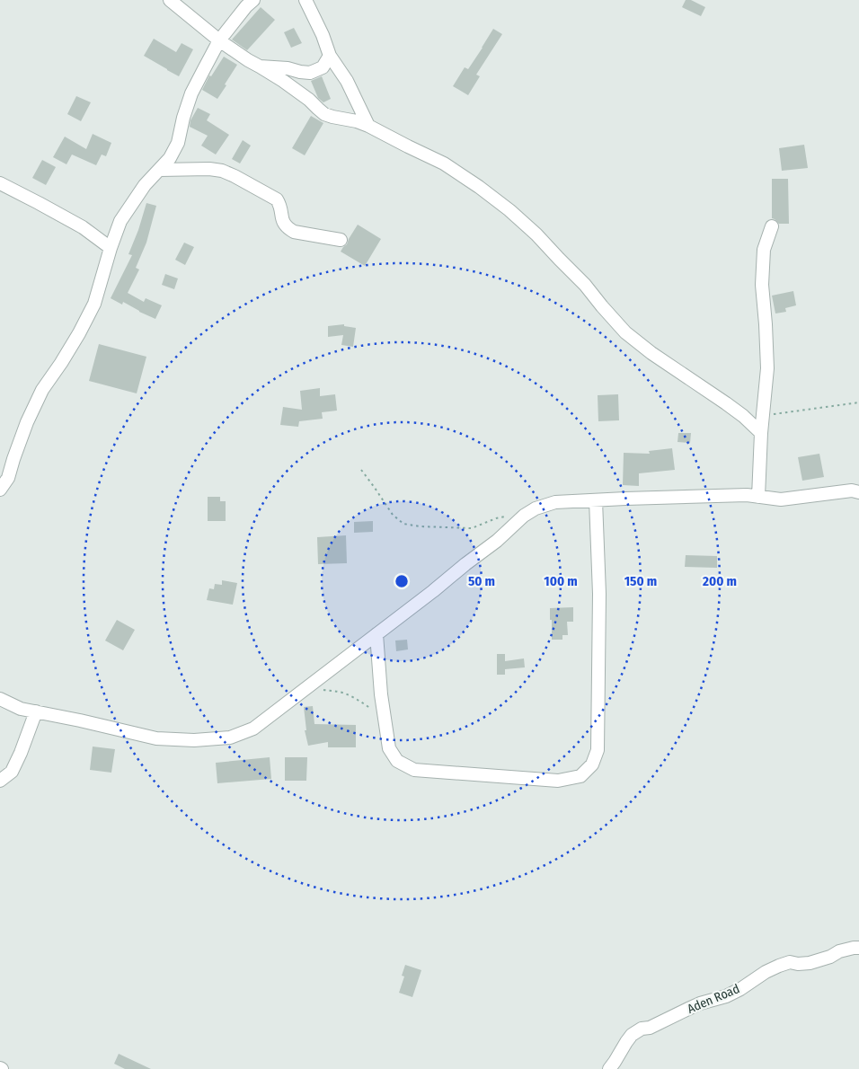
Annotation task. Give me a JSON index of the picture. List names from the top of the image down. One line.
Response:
{"streets":{"street":["Aden Road"]},"rings":["50 m","100 m","150 m","200 m"]}
